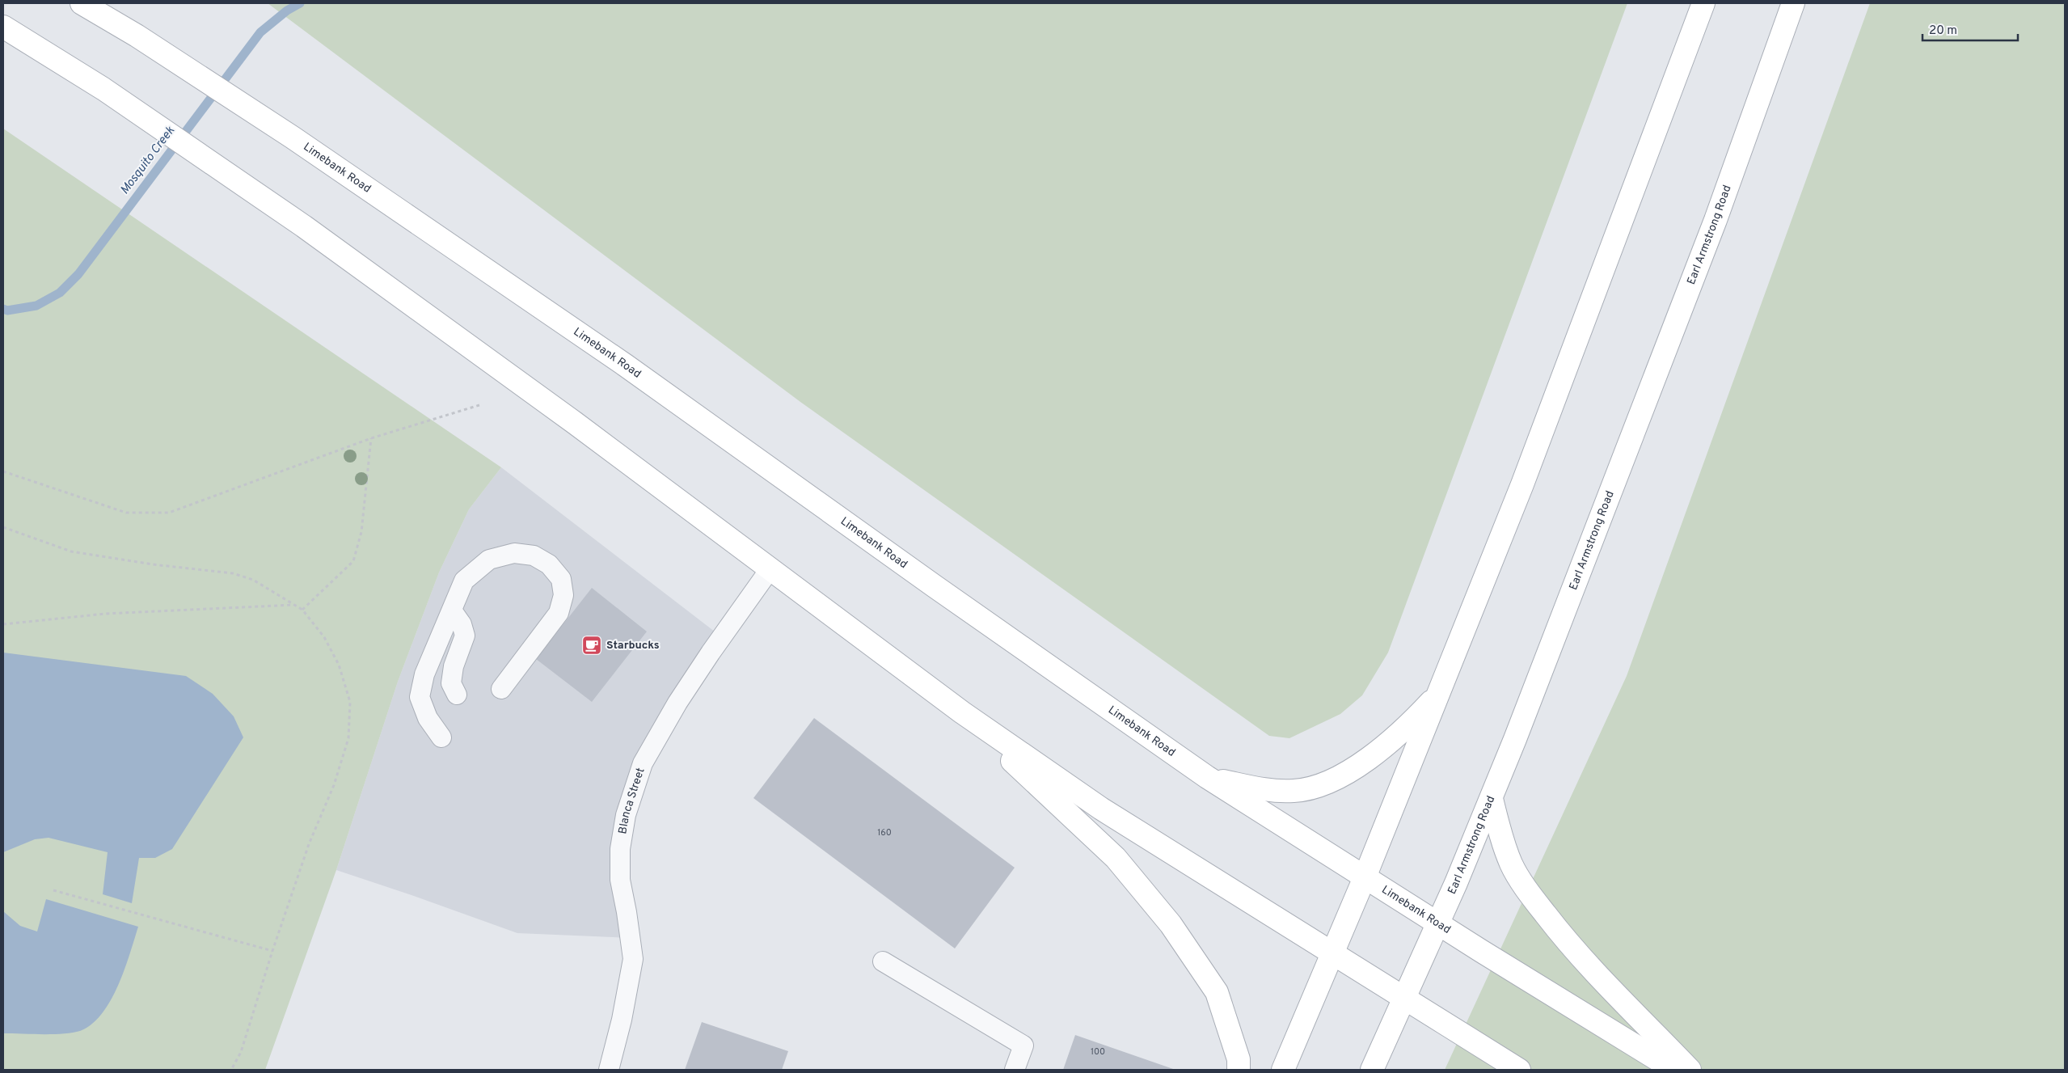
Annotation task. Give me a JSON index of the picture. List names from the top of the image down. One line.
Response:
{"streets":{"main road":["Limebank Road","Earl Armstrong Road"],"lane":["Blanca Street"]},"crossings":[["Limebank Road","Earl Armstrong Road"]],"water":["Mosquito Creek"],"places":{"cafe":["Starbucks"]},"house_numbers":["160","100"],"scale_bar":"20 m"}
